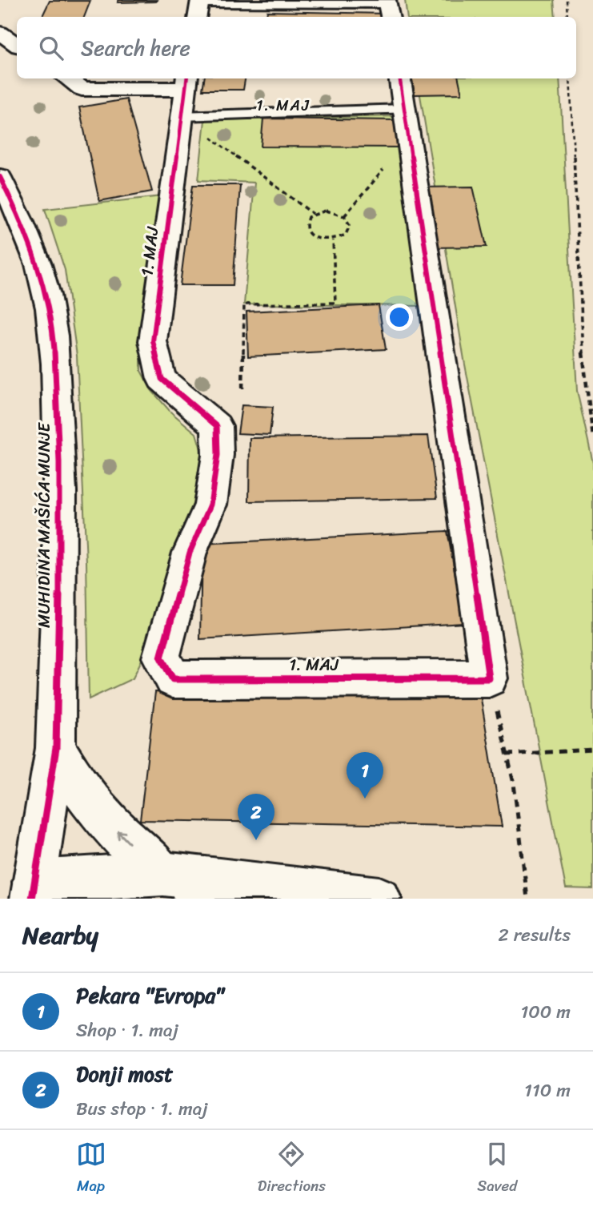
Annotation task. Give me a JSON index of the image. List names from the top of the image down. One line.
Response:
{"streets":{"street":["1. MAJ","MUHIDINA MAŠIĆA MUNJE"]},"districts":["1. MAJ"],"page":{"search":"Search here","pins":["1","2"],"heading":["Nearby","2 results"],"list":[{"mark":"1","name":"Pekara \"Evropa\"","note":"Shop · 1. maj","value":"100 m"},{"mark":"2","name":"Donji most","note":"Bus stop · 1. maj","value":"110 m"}],"nav":["Map","Directions","Saved"]}}
